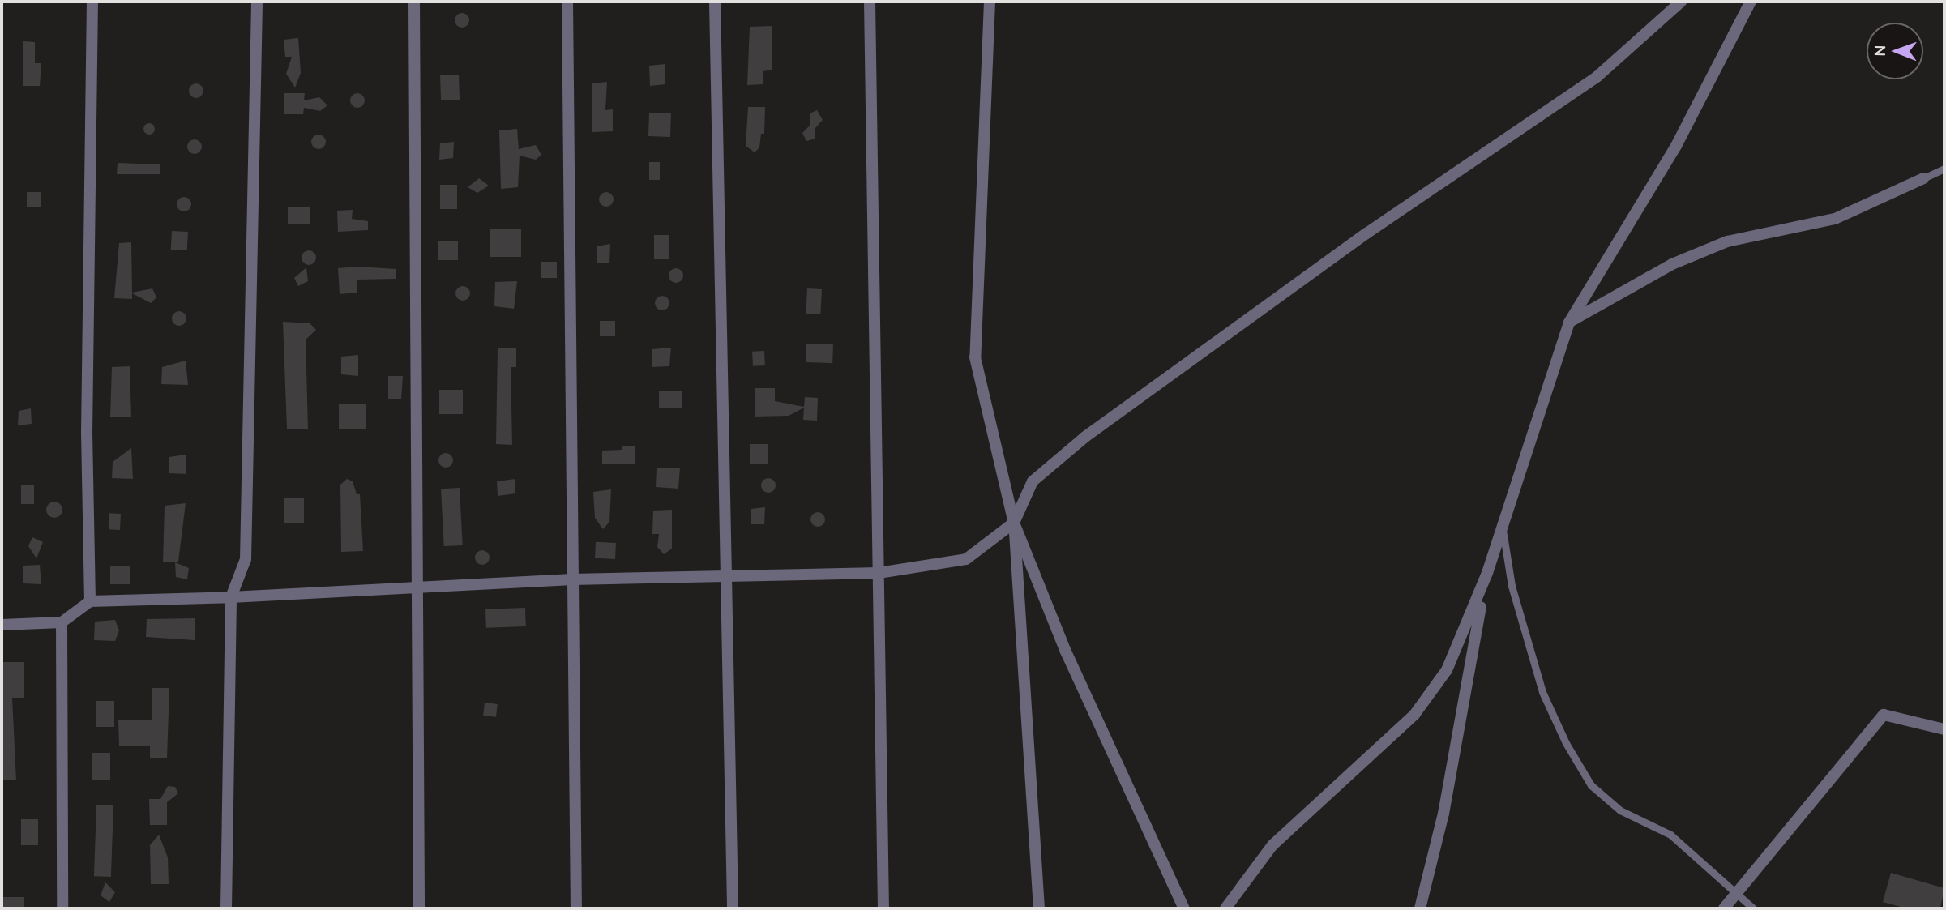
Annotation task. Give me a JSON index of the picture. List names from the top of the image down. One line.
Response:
{"north":"left"}
